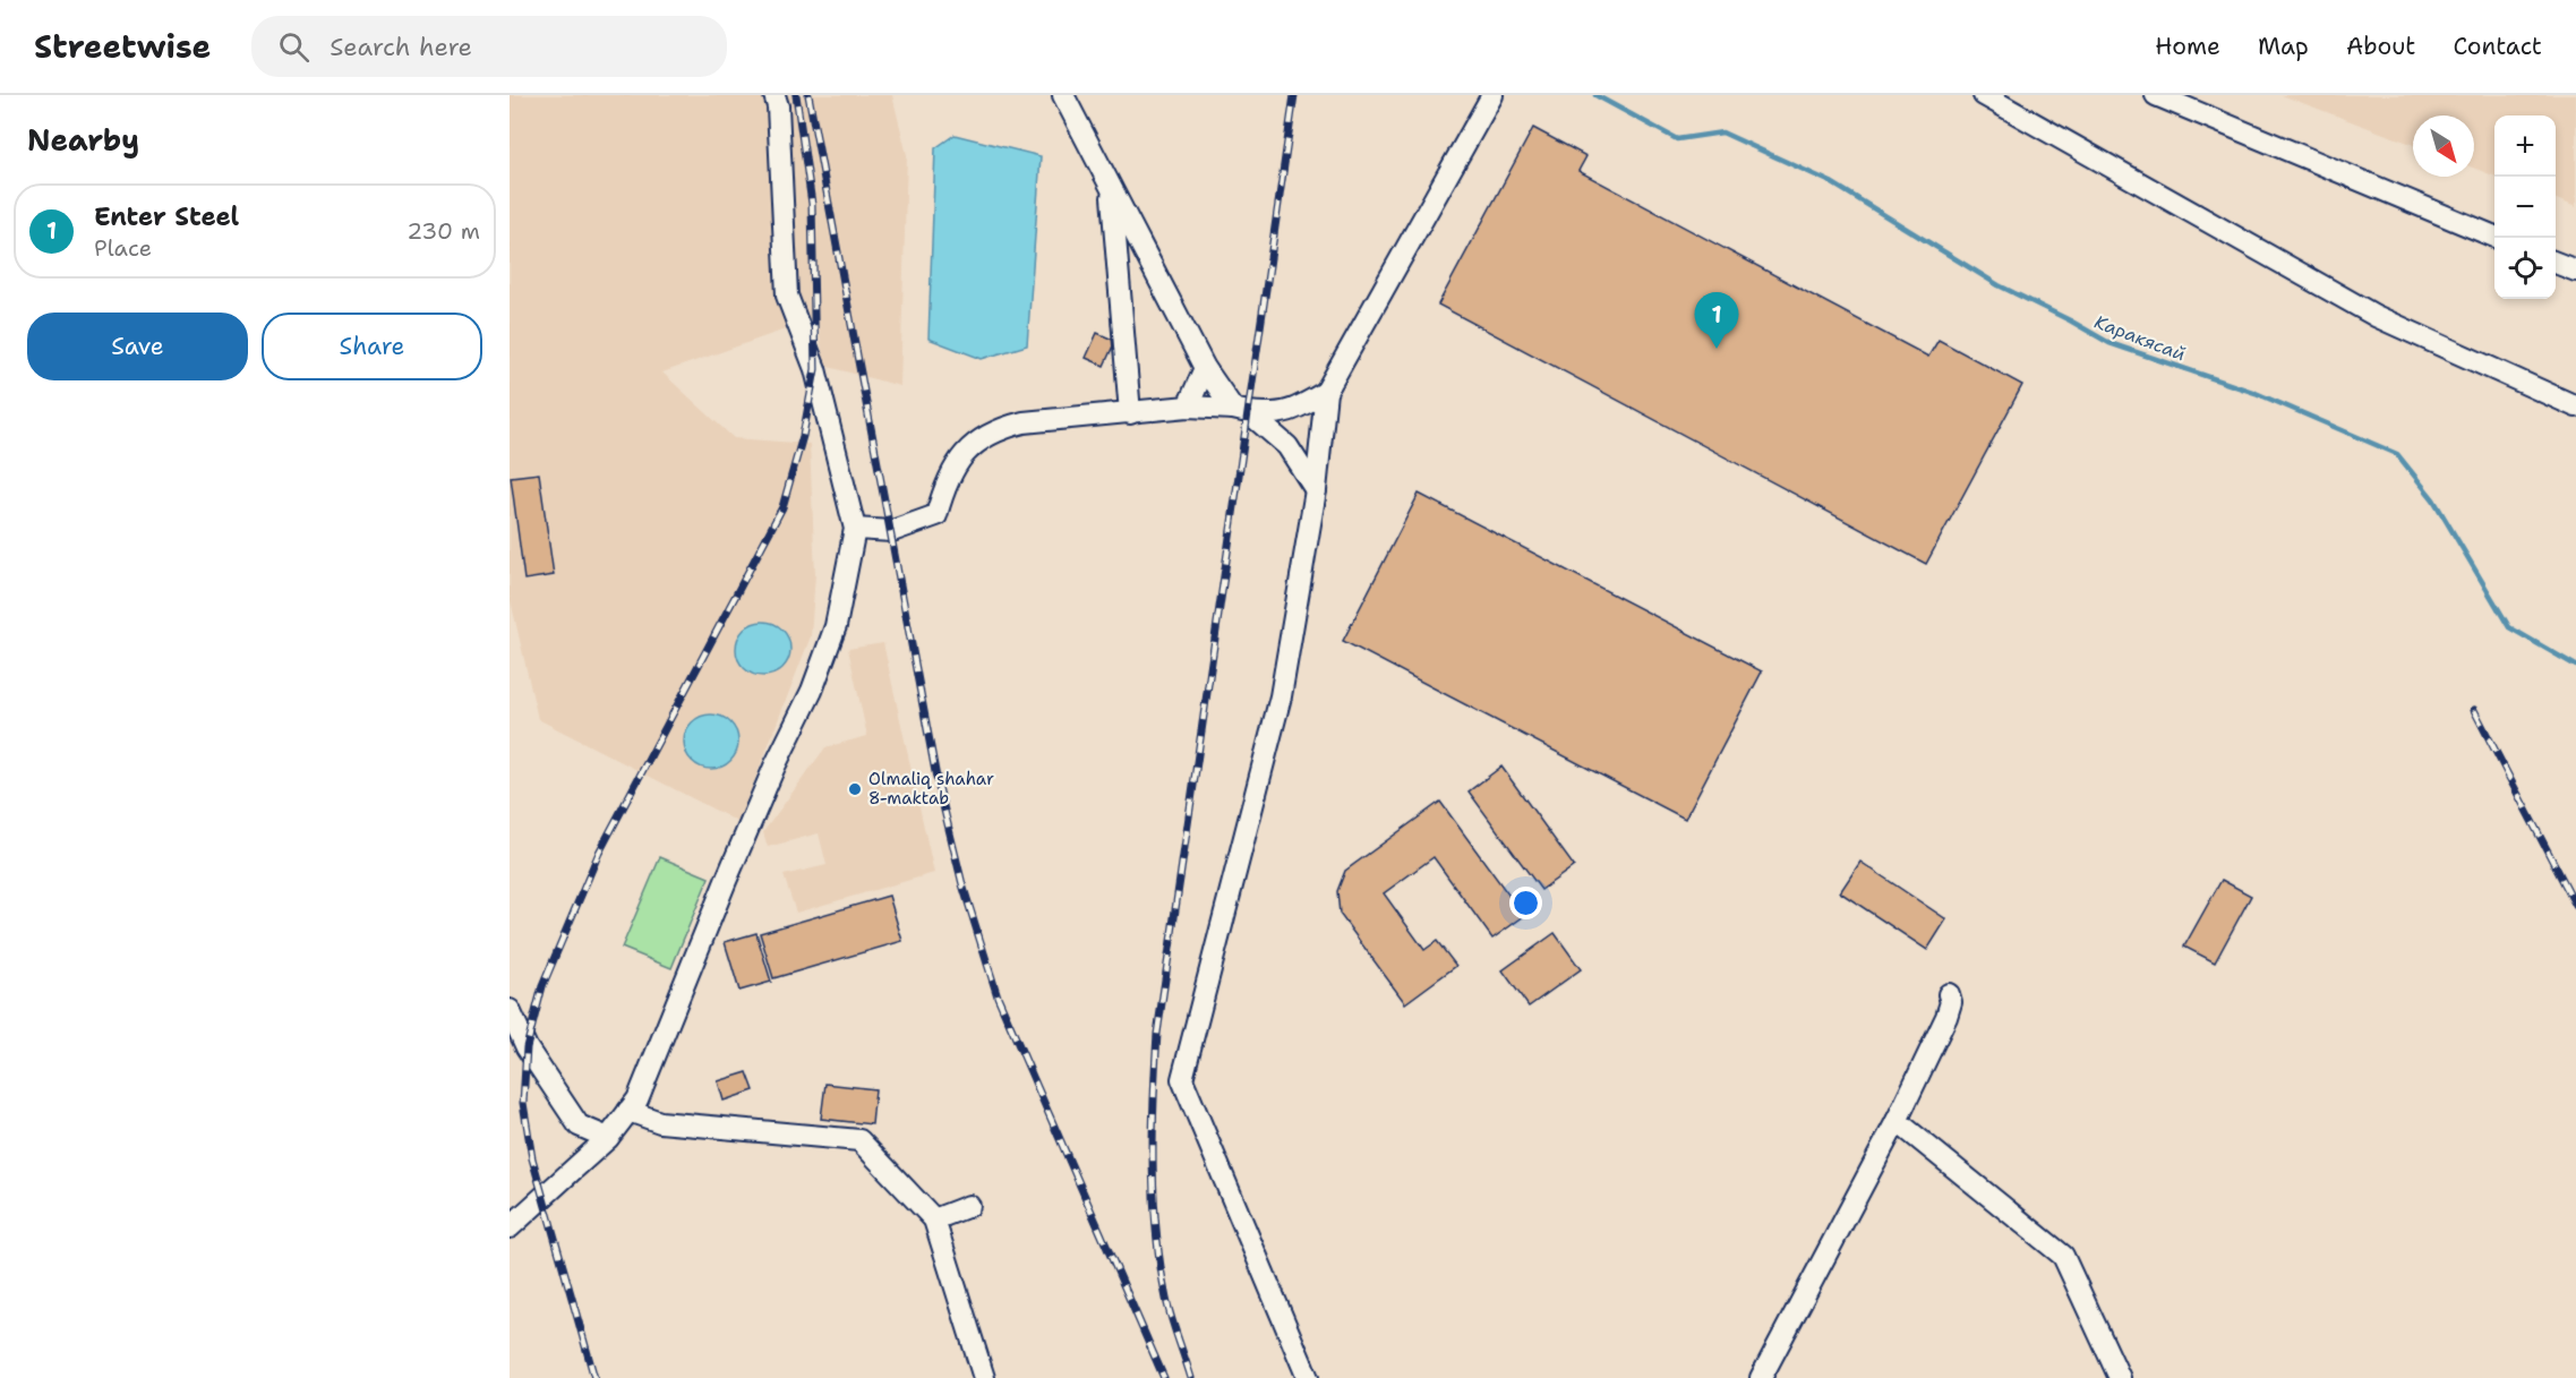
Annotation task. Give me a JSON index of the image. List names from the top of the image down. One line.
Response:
{"water":["Каракясай"],"places":["Olmaliq shahar 8-maktab"],"north":"bottom right","page":{"header":"Streetwise","search":"Search here","nav":["Home","Map","About","Contact"],"heading":"Nearby","map_buttons":["+","−"],"list":[{"mark":"1","name":"Enter Steel","note":"Place","value":"230 m"}],"buttons":["Save","Share"],"pins":"1"}}
